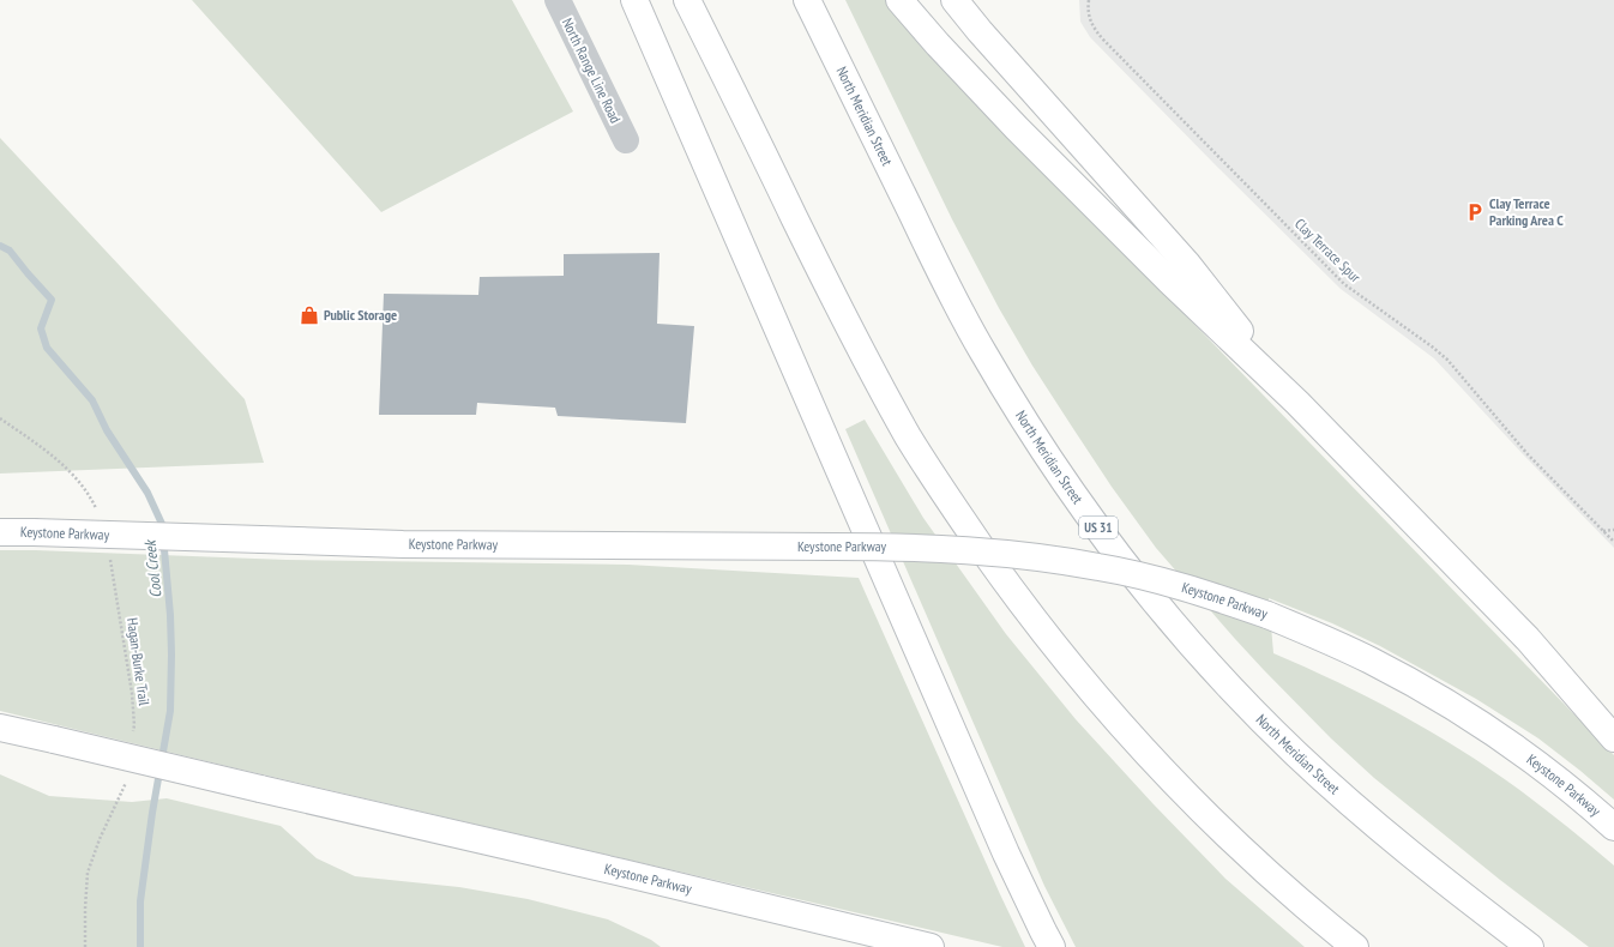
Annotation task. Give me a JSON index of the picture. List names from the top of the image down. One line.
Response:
{"streets":{"highway":["North Meridian Street","US 31","Keystone Parkway"],"street":["North Range Line Road"],"path":["Clay Terrace Spur","Hagan-Burke Trail"]},"water":["Cool Creek"],"places":{"parking":["Clay Terrace Parking Area C"],"shop":["Public Storage"]}}
